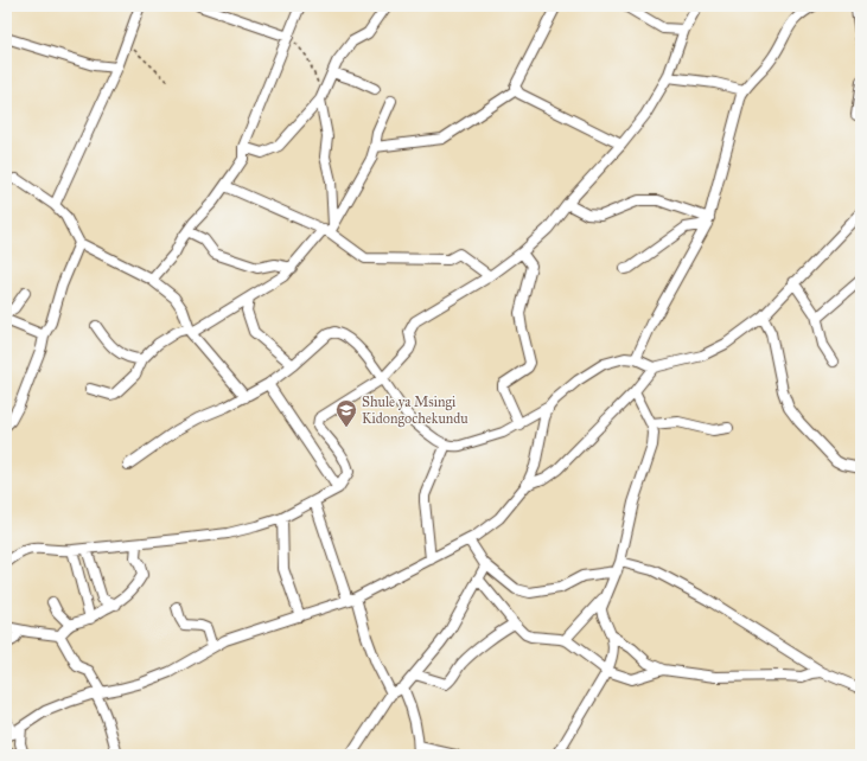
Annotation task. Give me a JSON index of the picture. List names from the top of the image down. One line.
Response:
{"places":{"school or university":["Shule ya Msingi Kidongochekundu"]}}
